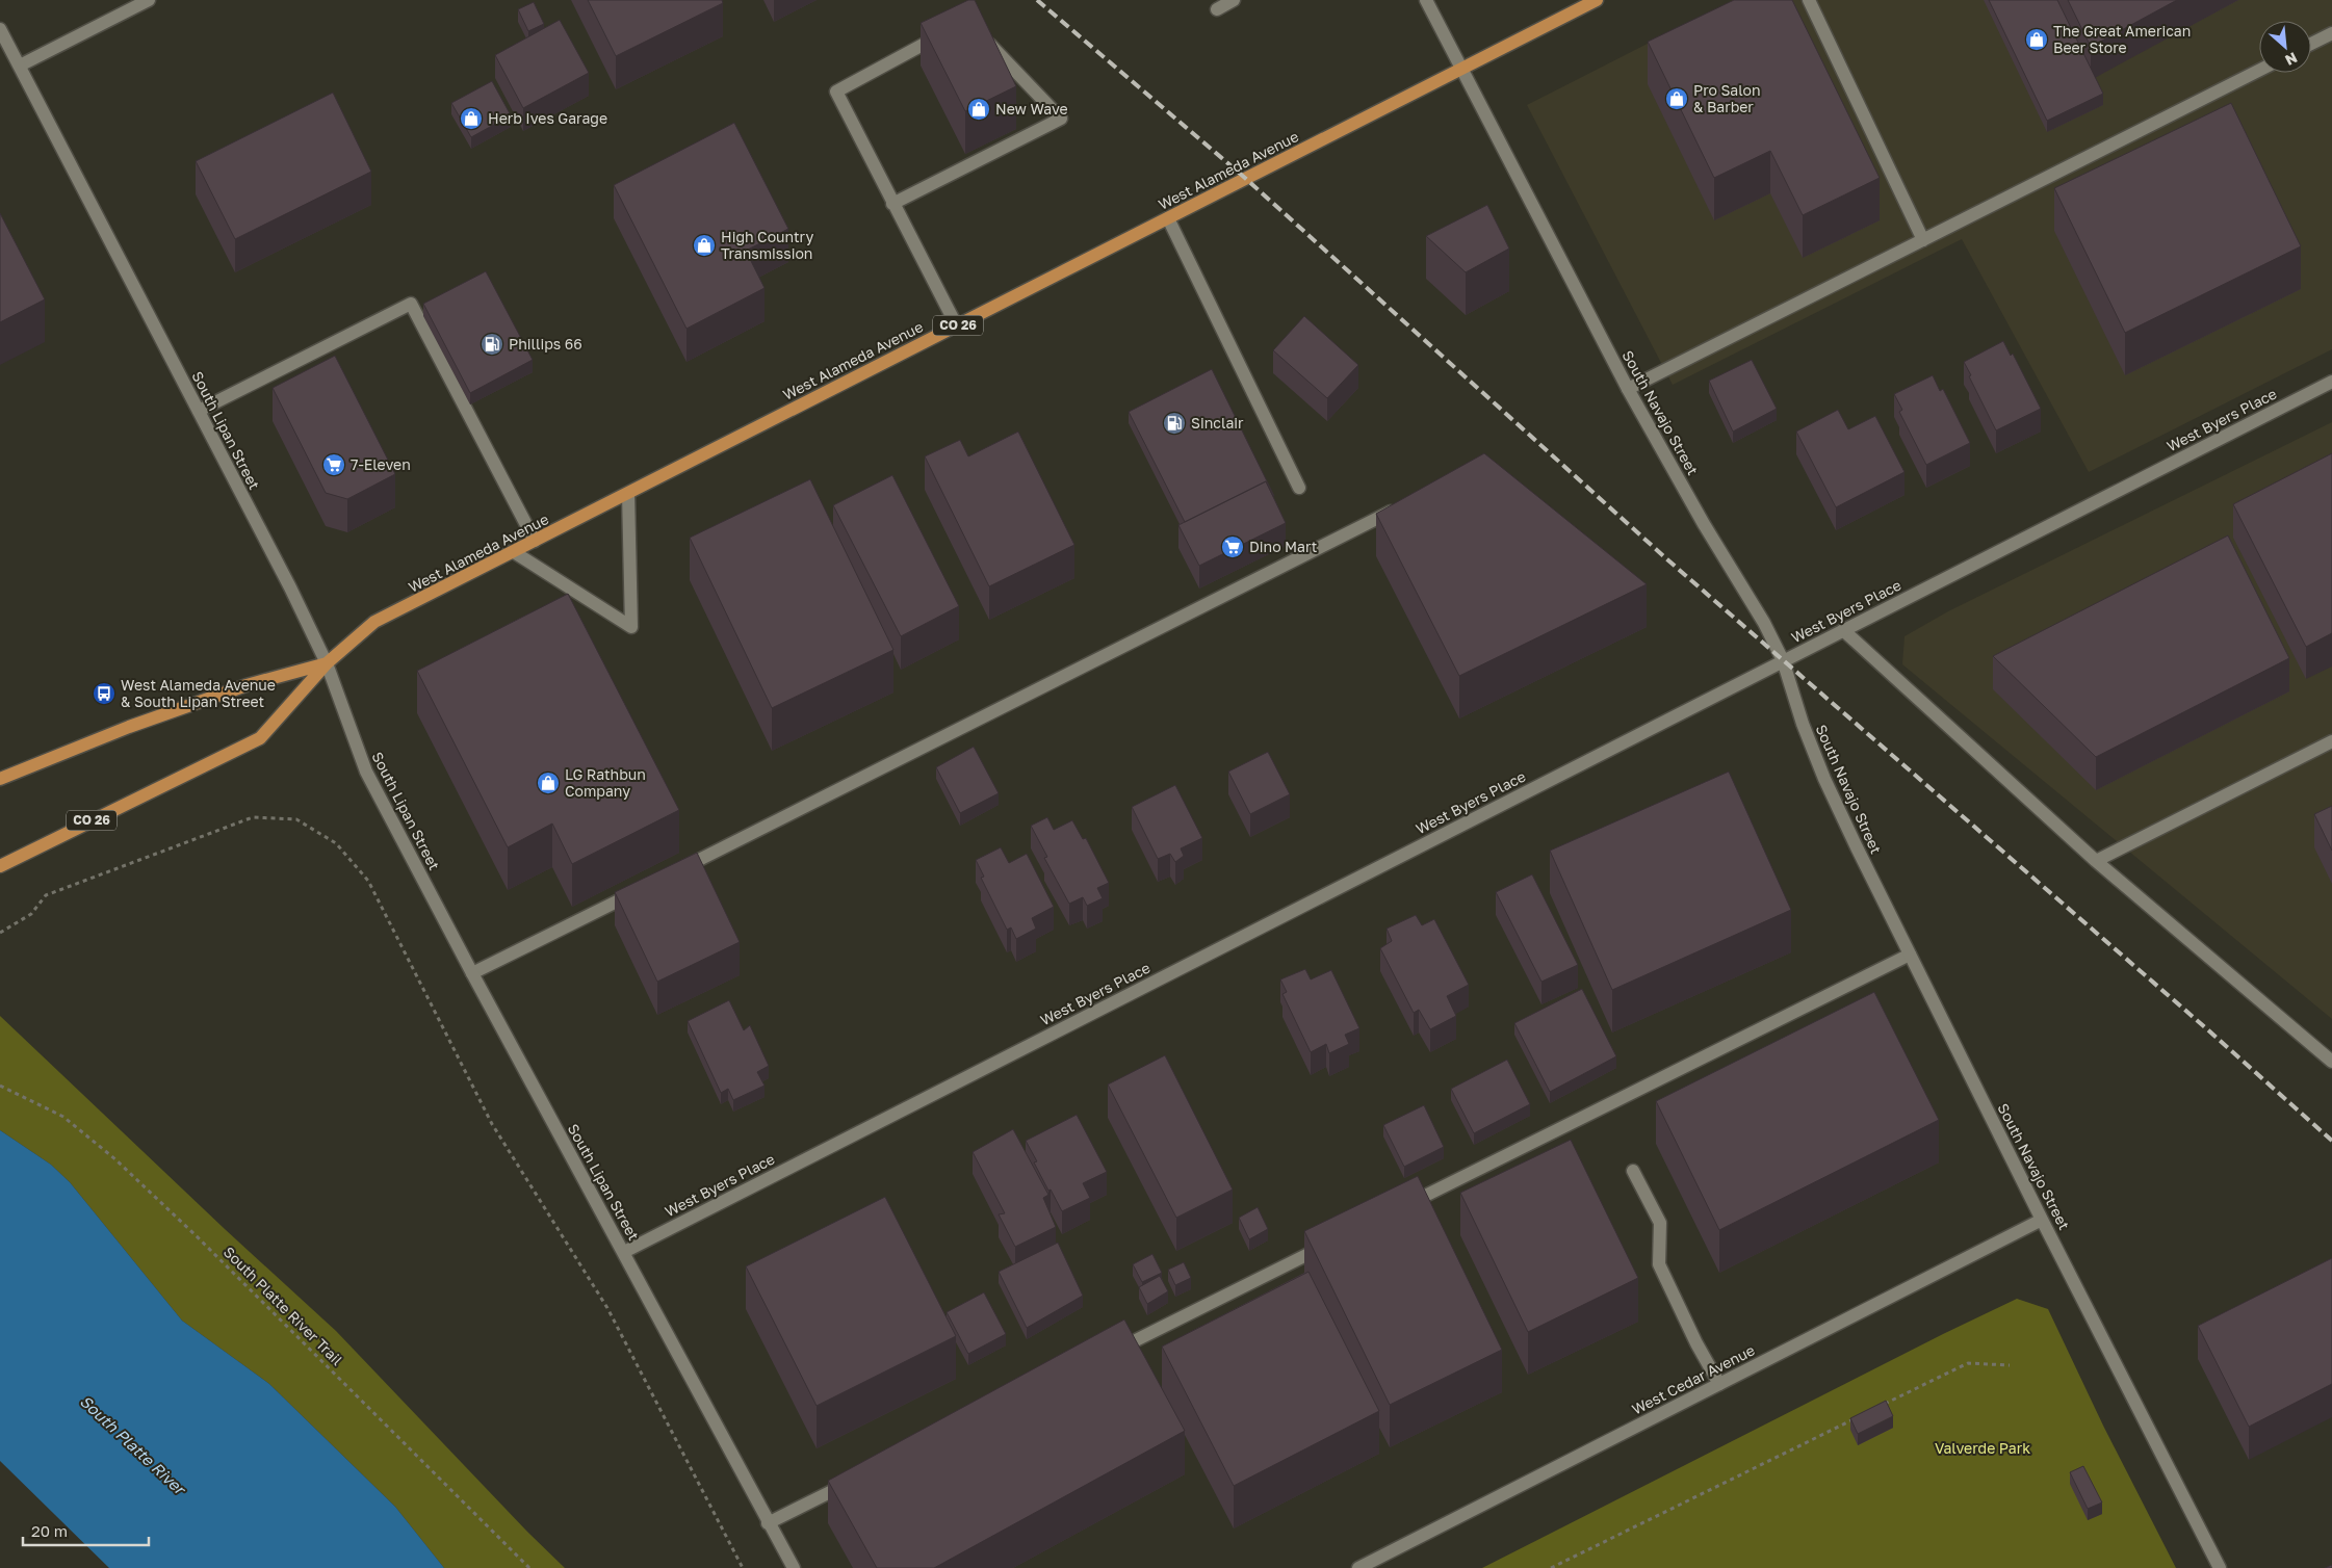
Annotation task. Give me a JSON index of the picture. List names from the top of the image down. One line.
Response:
{"streets":{"main road":["West Alameda Avenue","CO 26"],"street":["South Navajo Street","West Byers Place","South Lipan Street","West Cedar Avenue"],"path":["South Platte River Trail"]},"crossings":[["West Alameda Avenue","South Navajo Street"],["West Alameda Avenue","South Lipan Street"],["South Navajo Street","West Byers Place"],["South Navajo Street","West Cedar Avenue"],["West Byers Place","South Lipan Street"]],"water":["South Platte River"],"parks":["Valverde Park"],"places":{"shop":["The Great American Beer Store","Pro Salon & Barber","New Wave","Herb Ives Garage","High Country Transmission","LG Rathbun Company"],"fuel station":["Phillips 66","Sinclair"],"supermarket":["7-Eleven","Dino Mart"],"bus stop":["West Alameda Avenue & South Lipan Street"]},"scale_bar":"20 m","north":"bottom right"}
